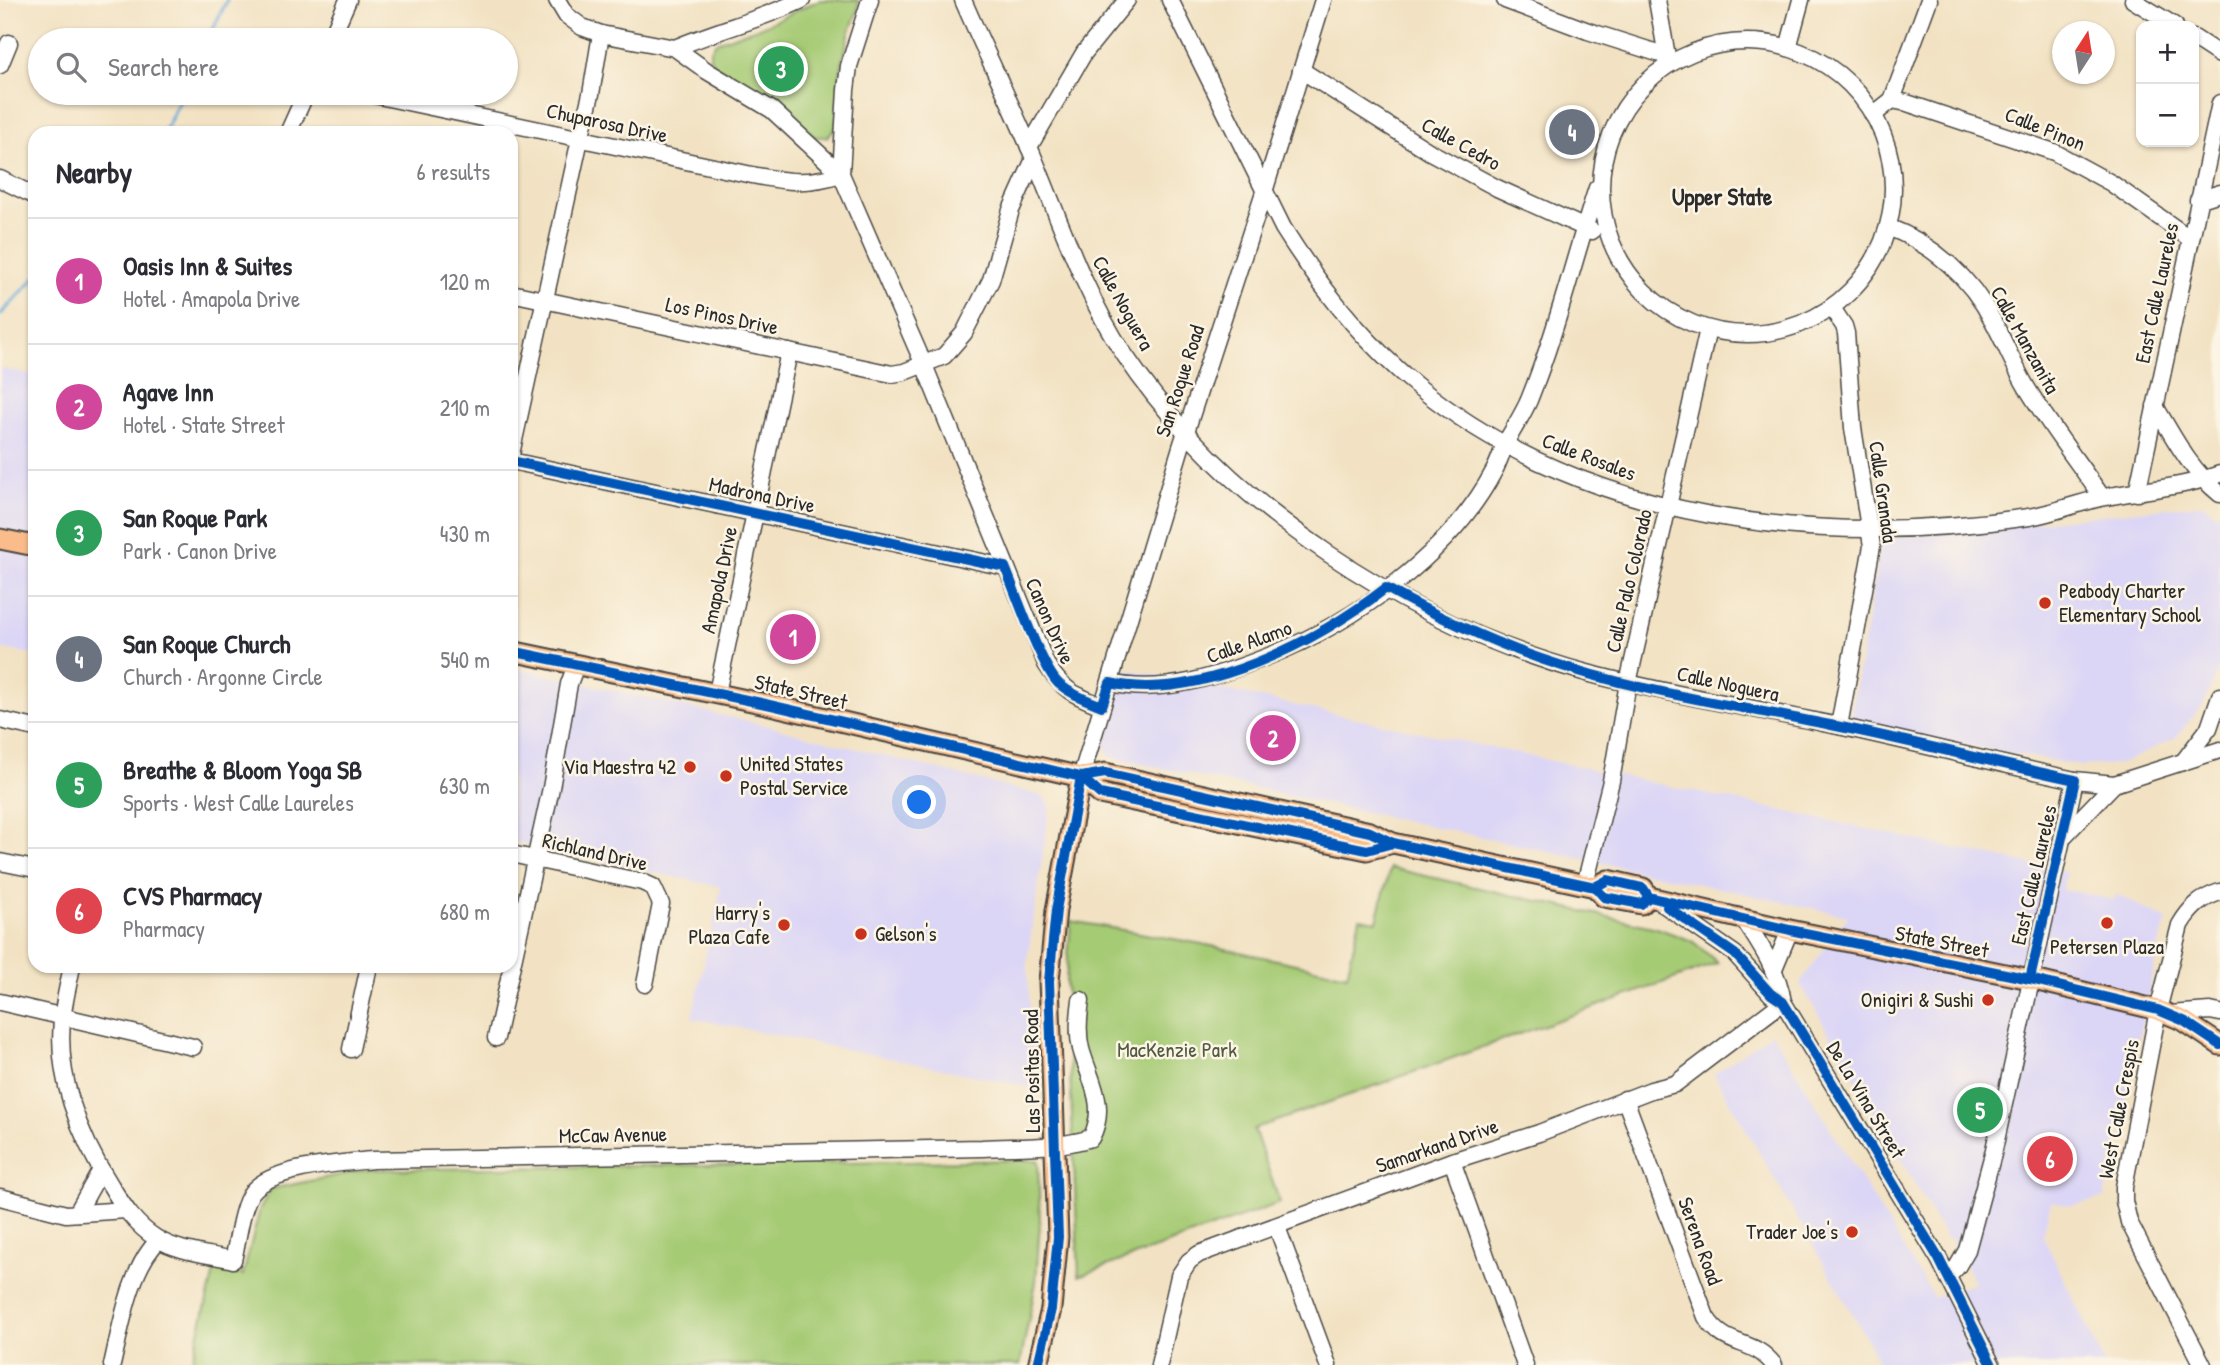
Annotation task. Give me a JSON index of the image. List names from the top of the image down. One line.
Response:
{"streets":{"main road":["State Street","Las Positas Road"],"street":["Chuparosa Drive","Calle Pinon","Calle Cedro","East Calle Laureles","Calle Noguera","Los Pinos Drive","Calle Manzanita","San Roque Road","Calle Rosales","Calle Granada","Madrona Drive","Amapola Drive","Calle Palo Colorado","Canon Drive","Calle Alamo","Richland Drive","De La Vina Street","West Calle Crespis","McCaw Avenue","Samarkand Drive","Serena Road"]},"crossings":[["Chuparosa Drive","Canon Drive"],["Calle Pinon","East Calle Laureles"],["Calle Cedro","San Roque Road"],["Calle Cedro","Calle Alamo"],["East Calle Laureles","Calle Noguera"],["East Calle Laureles","Calle Rosales"],["East Calle Laureles","State Street"],["East Calle Laureles","De La Vina Street"],["Calle Noguera","Los Pinos Drive"],["Calle Noguera","San Roque Road"],["Calle Noguera","Calle Granada"],["Calle Noguera","Calle Palo Colorado"],["Calle Noguera","Calle Alamo"],["Los Pinos Drive","Amapola Drive"],["Los Pinos Drive","Canon Drive"],["Calle Manzanita","Calle Rosales"],["San Roque Road","Calle Rosales"],["San Roque Road","Canon Drive"],["San Roque Road","Calle Alamo"],["San Roque Road","State Street"],["San Roque Road","Las Positas Road"],["Calle Rosales","Calle Granada"],["Calle Rosales","Calle Palo Colorado"],["Calle Rosales","Calle Alamo"],["Madrona Drive","Amapola Drive"],["Madrona Drive","Canon Drive"],["Amapola Drive","State Street"],["Calle Palo Colorado","State Street"],["State Street","Las Positas Road"],["State Street","De La Vina Street"],["State Street","West Calle Crespis"],["Las Positas Road","McCaw Avenue"],["De La Vina Street","Samarkand Drive"],["Samarkand Drive","Serena Road"]],"districts":["Upper State"],"parks":["MacKenzie Park"],"places":["Peabody Charter Elementary School","Via Maestra 42","United States Postal Service","Petersen Plaza","Harry's Plaza Cafe","Gelson's","Onigiri & Sushi","Trader Joe's"],"north":"top","page":{"map_buttons":["+","−"],"search":"Search here","pins":["3","4","1","2","5","6"],"heading":["Nearby","6 results"],"list":[{"mark":"1","name":"Oasis Inn & Suites","note":"Hotel · Amapola Drive","value":"120 m"},{"mark":"2","name":"Agave Inn","note":"Hotel · State Street","value":"210 m"},{"mark":"3","name":"San Roque Park","note":"Park · Canon Drive","value":"430 m"},{"mark":"4","name":"San Roque Church","note":"Church · Argonne Circle","value":"540 m"},{"mark":"5","name":"Breathe & Bloom Yoga SB","note":"Sports · West Calle Laureles","value":"630 m"},{"mark":"6","name":"CVS Pharmacy","note":"Pharmacy","value":"680 m"}]}}
